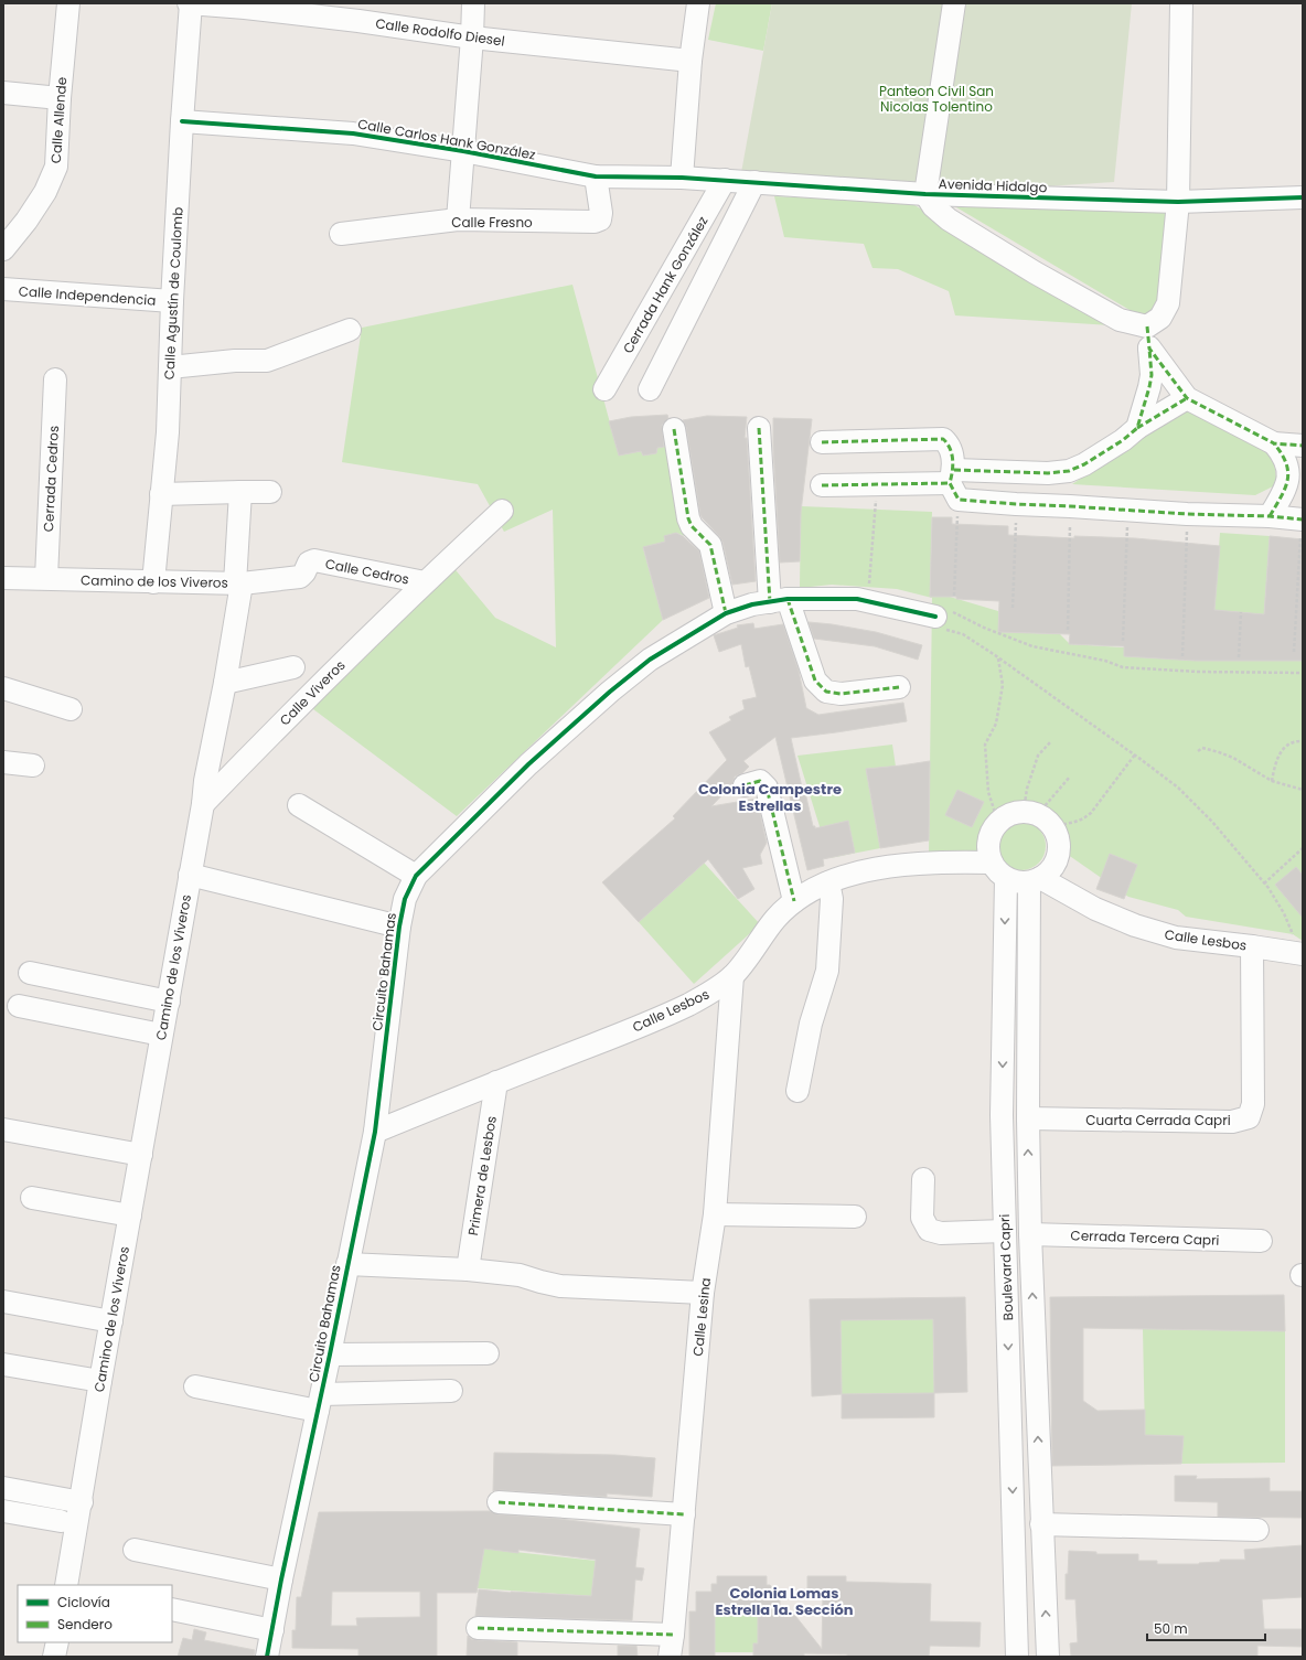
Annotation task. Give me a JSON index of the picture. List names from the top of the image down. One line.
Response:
{"streets":{"street":["Calle Rodolfo Diesel","Calle Allende","Calle Carlos Hank González","Avenida Hidalgo","Calle Fresno","Cerrada Hank González","Calle Agustín de Coulomb","Calle Independencia","Cerrada Cedros","Calle Cedros","Camino de los Viveros","Calle Viveros","Calle Lesbos","Circuito Bahamas","Cuarta Cerrada Capri","Primera de Lesbos","Cerrada Tercera Capri","Boulevard Capri","Calle Lesina"]},"crossings":[["Calle Rodolfo Diesel","Calle Agustín de Coulomb"],["Calle Carlos Hank González","Avenida Hidalgo"],["Calle Carlos Hank González","Calle Fresno"],["Calle Carlos Hank González","Calle Agustín de Coulomb"],["Avenida Hidalgo","Cerrada Hank González"],["Calle Agustín de Coulomb","Calle Independencia"],["Calle Agustín de Coulomb","Camino de los Viveros"],["Cerrada Cedros","Camino de los Viveros"],["Calle Cedros","Camino de los Viveros"],["Calle Cedros","Calle Viveros"],["Camino de los Viveros","Calle Viveros"],["Calle Lesbos","Circuito Bahamas"],["Calle Lesbos","Cuarta Cerrada Capri"],["Calle Lesbos","Primera de Lesbos"],["Calle Lesbos","Boulevard Capri"],["Calle Lesbos","Calle Lesina"],["Cuarta Cerrada Capri","Boulevard Capri"],["Cerrada Tercera Capri","Boulevard Capri"]],"districts":["Colonia Campestre Estrellas","Colonia Lomas Estrella 1a. Sección"],"parks":["Panteon Civil San Nicolas Tolentino"],"legend":["Ciclovía","Sendero"],"scale_bar":"50 m"}
